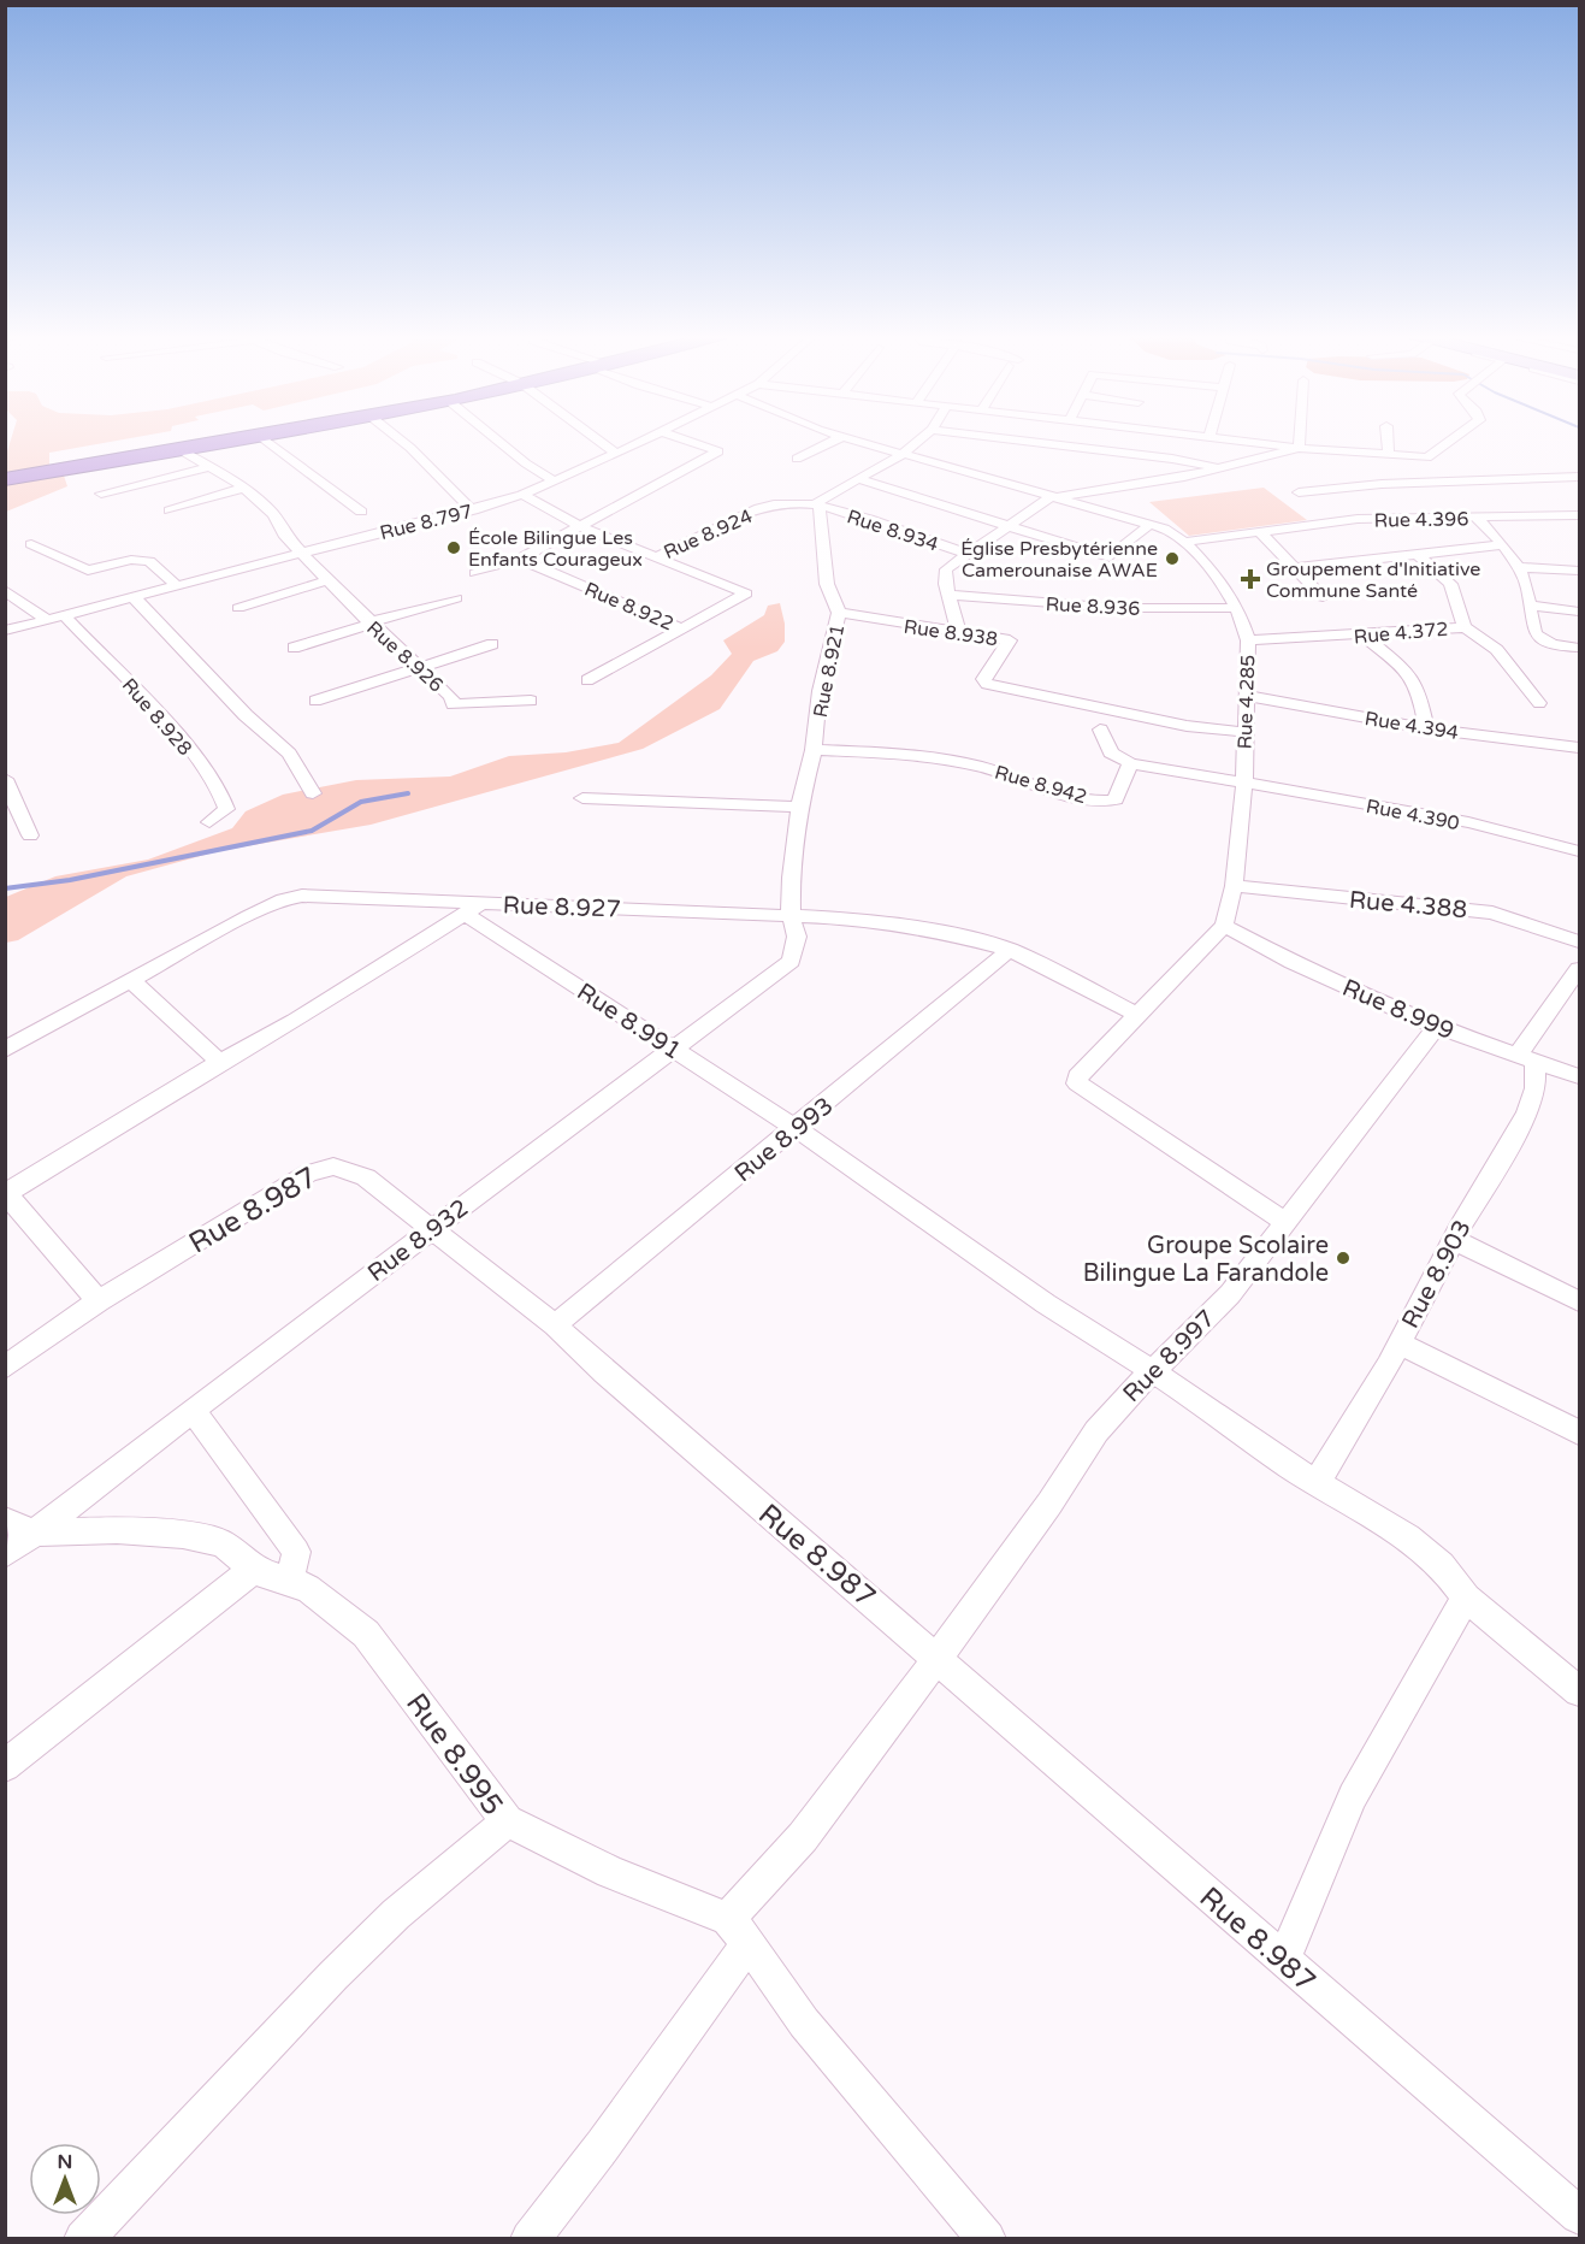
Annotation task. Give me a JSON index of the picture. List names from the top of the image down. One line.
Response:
{"streets":{"street":["Rue 4.396","Rue 8.797","Rue 8.934","Rue 8.924","Rue 8.922","Rue 8.936","Rue 8.938","Rue 4.372","Rue 8.926","Rue 8.921","Rue 4.285","Rue 8.928","Rue 4.394","Rue 8.942","Rue 4.390","Rue 4.388","Rue 8.927","Rue 8.999","Rue 8.991","Rue 8.993","Rue 8.987","Rue 8.932","Rue 8.903","Rue 8.997","Rue 8.995"]},"crossings":[["Rue 4.396","Rue 4.285"],["Rue 8.797","Rue 8.924"],["Rue 8.797","Rue 8.926"],["Rue 8.797","Rue 8.928"],["Rue 8.934","Rue 8.924"],["Rue 8.934","Rue 8.921"],["Rue 8.924","Rue 8.921"],["Rue 8.936","Rue 4.285"],["Rue 8.938","Rue 8.921"],["Rue 8.938","Rue 4.285"],["Rue 4.372","Rue 4.285"],["Rue 8.921","Rue 8.942"],["Rue 8.921","Rue 8.927"],["Rue 8.921","Rue 8.932"],["Rue 4.285","Rue 4.394"],["Rue 4.285","Rue 4.390"],["Rue 4.285","Rue 4.388"],["Rue 4.285","Rue 8.999"],["Rue 8.927","Rue 8.991"],["Rue 8.927","Rue 8.993"],["Rue 8.927","Rue 8.932"],["Rue 8.999","Rue 8.903"],["Rue 8.999","Rue 8.997"],["Rue 8.991","Rue 8.993"],["Rue 8.991","Rue 8.932"],["Rue 8.991","Rue 8.903"],["Rue 8.991","Rue 8.997"],["Rue 8.993","Rue 8.987"],["Rue 8.987","Rue 8.932"],["Rue 8.987","Rue 8.997"],["Rue 8.932","Rue 8.995"]],"places":{"other":["École Bilingue Les Enfants Courageux","Église Presbytérienne Camerounaise AWAE","Groupe Scolaire Bilingue La Farandole"],"health":["Groupement d'Initiative Commune Santé"]},"north":"top"}
